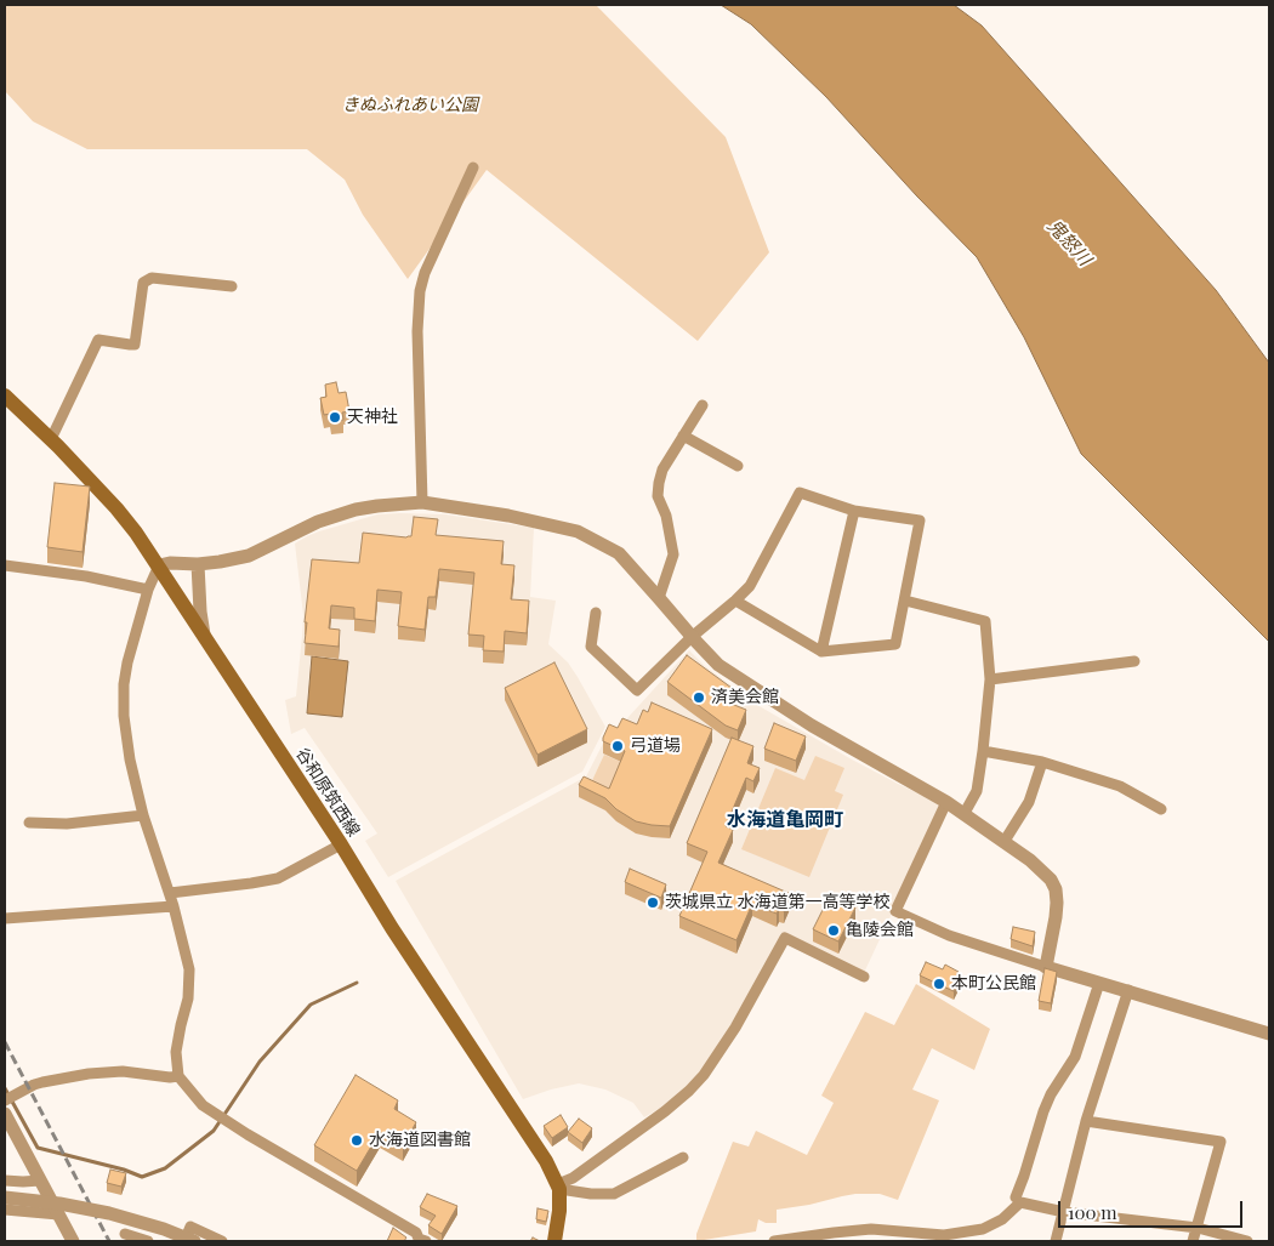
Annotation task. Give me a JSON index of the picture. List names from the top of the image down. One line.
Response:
{"streets":{"main road":["谷和原筑西線"]},"districts":["水海道亀岡町"],"water":["鬼怒川"],"parks":["きぬふれあい公園"],"places":["天神社","済美会館","弓道場","茨城県立 水海道第一高等学校","亀陵会館","本町公民館","水海道図書館"],"scale_bar":"100 m"}
